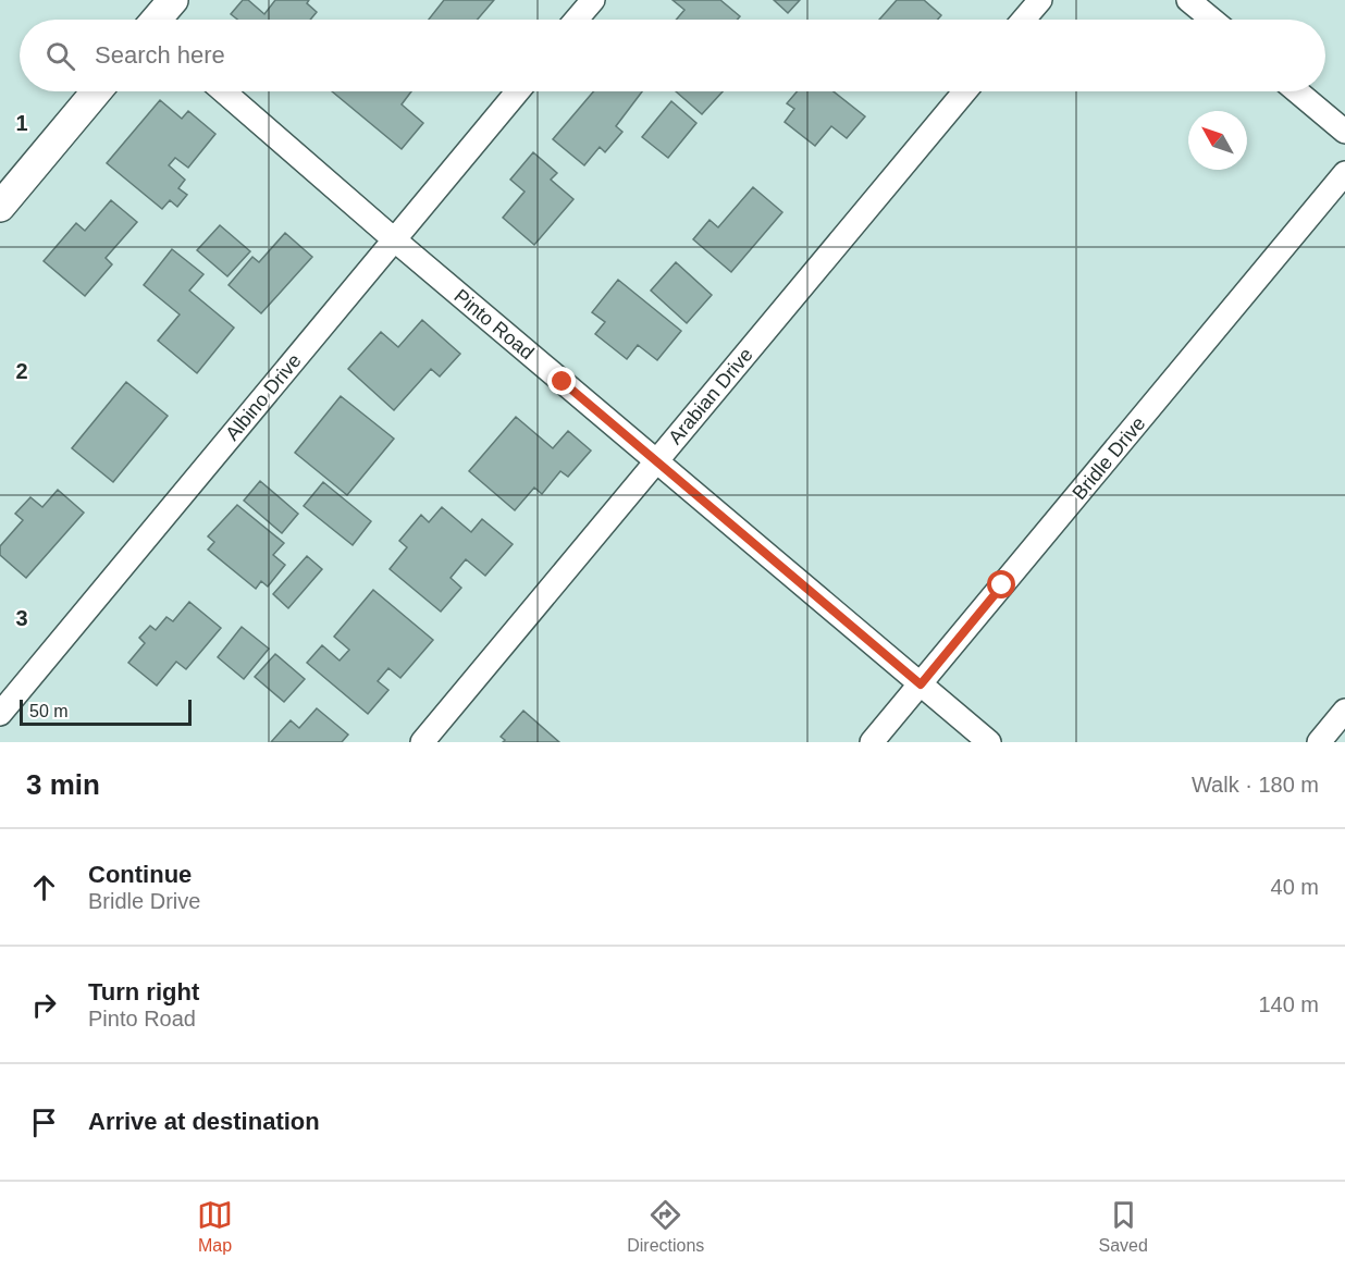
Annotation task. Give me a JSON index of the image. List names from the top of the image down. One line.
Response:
{"streets":{"street":["Pinto Road","Arabian Drive","Albino Drive","Bridle Drive"]},"crossings":[["Pinto Road","Arabian Drive"],["Pinto Road","Albino Drive"],["Pinto Road","Bridle Drive"]],"scale_bar":"50 m","north":"top left","page":{"search":"Search here","scale":"50 m","heading":["3 min","Walk · 180 m"],"list":[["Continue","Bridle Drive","40 m"],["Turn right","Pinto Road","140 m"],"Arrive at destination"],"nav":["Map","Directions","Saved"]},"grid":{"rows":["1","2","3"]}}
